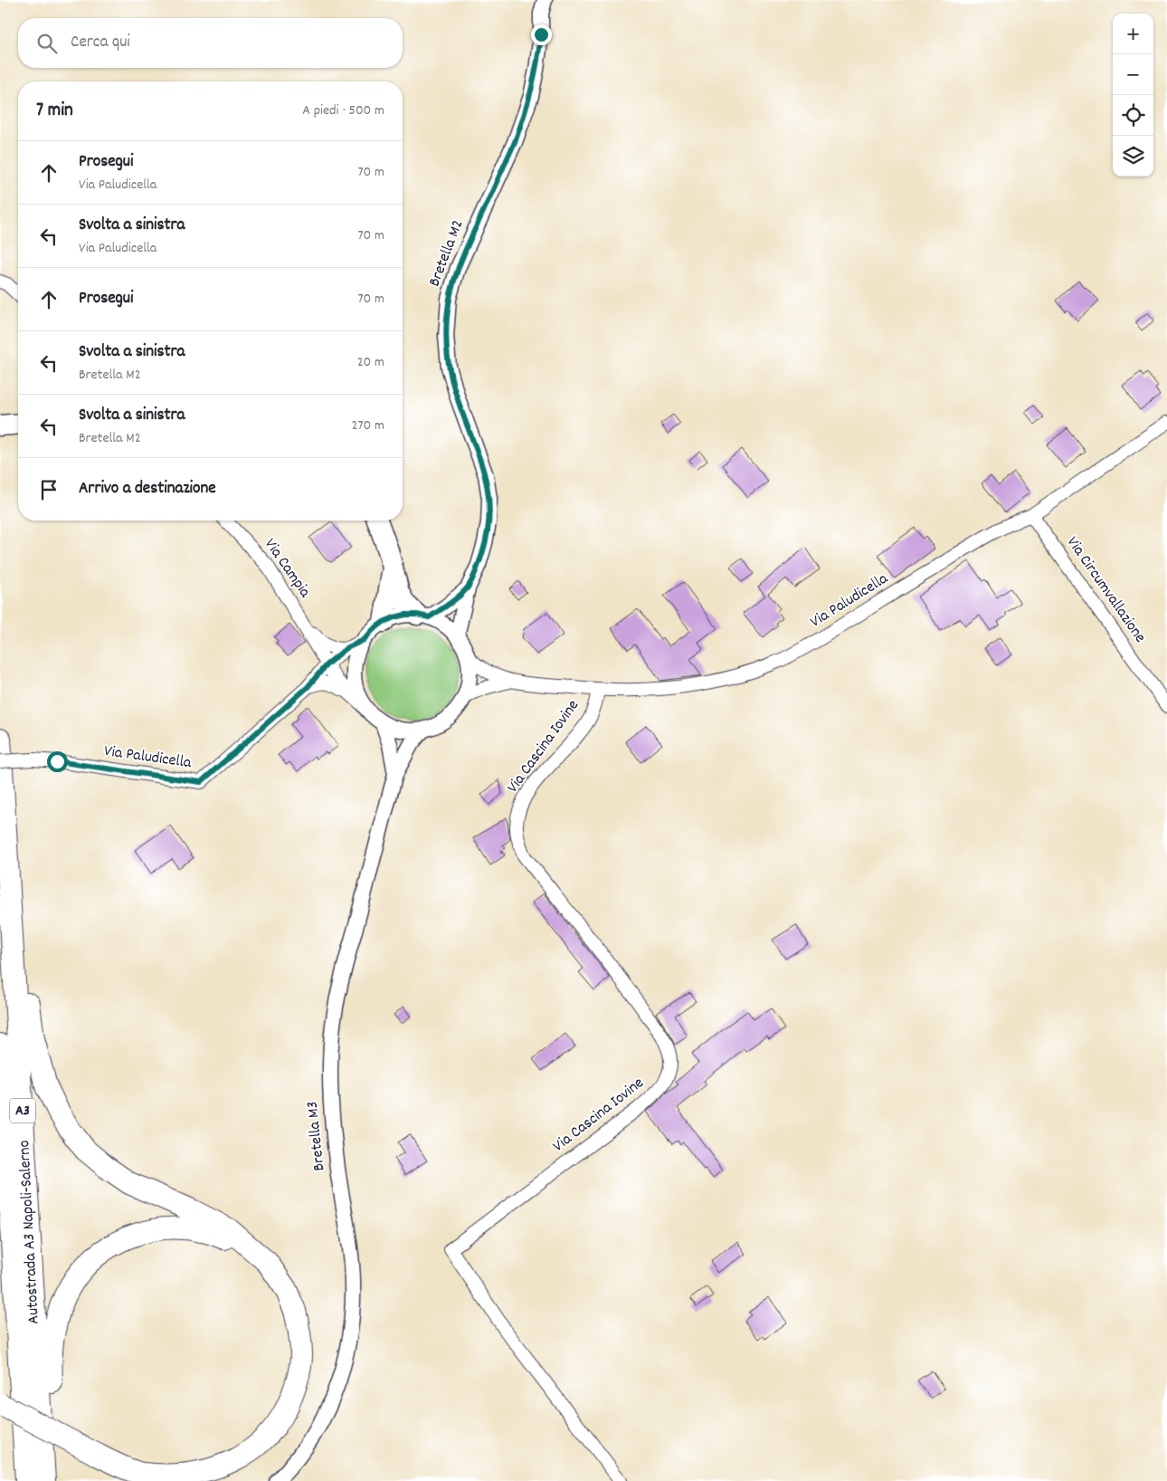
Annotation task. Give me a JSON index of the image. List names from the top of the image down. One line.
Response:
{"streets":{"highway":["A3","Autostrada A3 Napoli-Salerno"],"street":["Bretella M2","Via Campia","Via Circumvallazione","Via Paludicella","Via Cascina Iovine","Bretella M3"]},"crossings":[["Bretella M2","Via Paludicella"],["Bretella M2","Bretella M3"],["Via Circumvallazione","Via Paludicella"],["Via Paludicella","Via Cascina Iovine"],["Via Paludicella","Bretella M3"],["A3","Autostrada A3 Napoli-Salerno"]],"page":{"map_buttons":["+","−"],"search":"Cerca qui","heading":["7 min","A piedi · 500 m"],"list":[["Prosegui","Via Paludicella","70 m"],["Svolta a sinistra","Via Paludicella","70 m"],["Prosegui","70 m"],["Svolta a sinistra","Bretella M2","20 m"],["Svolta a sinistra","Bretella M2","270 m"],"Arrivo a destinazione"]}}
